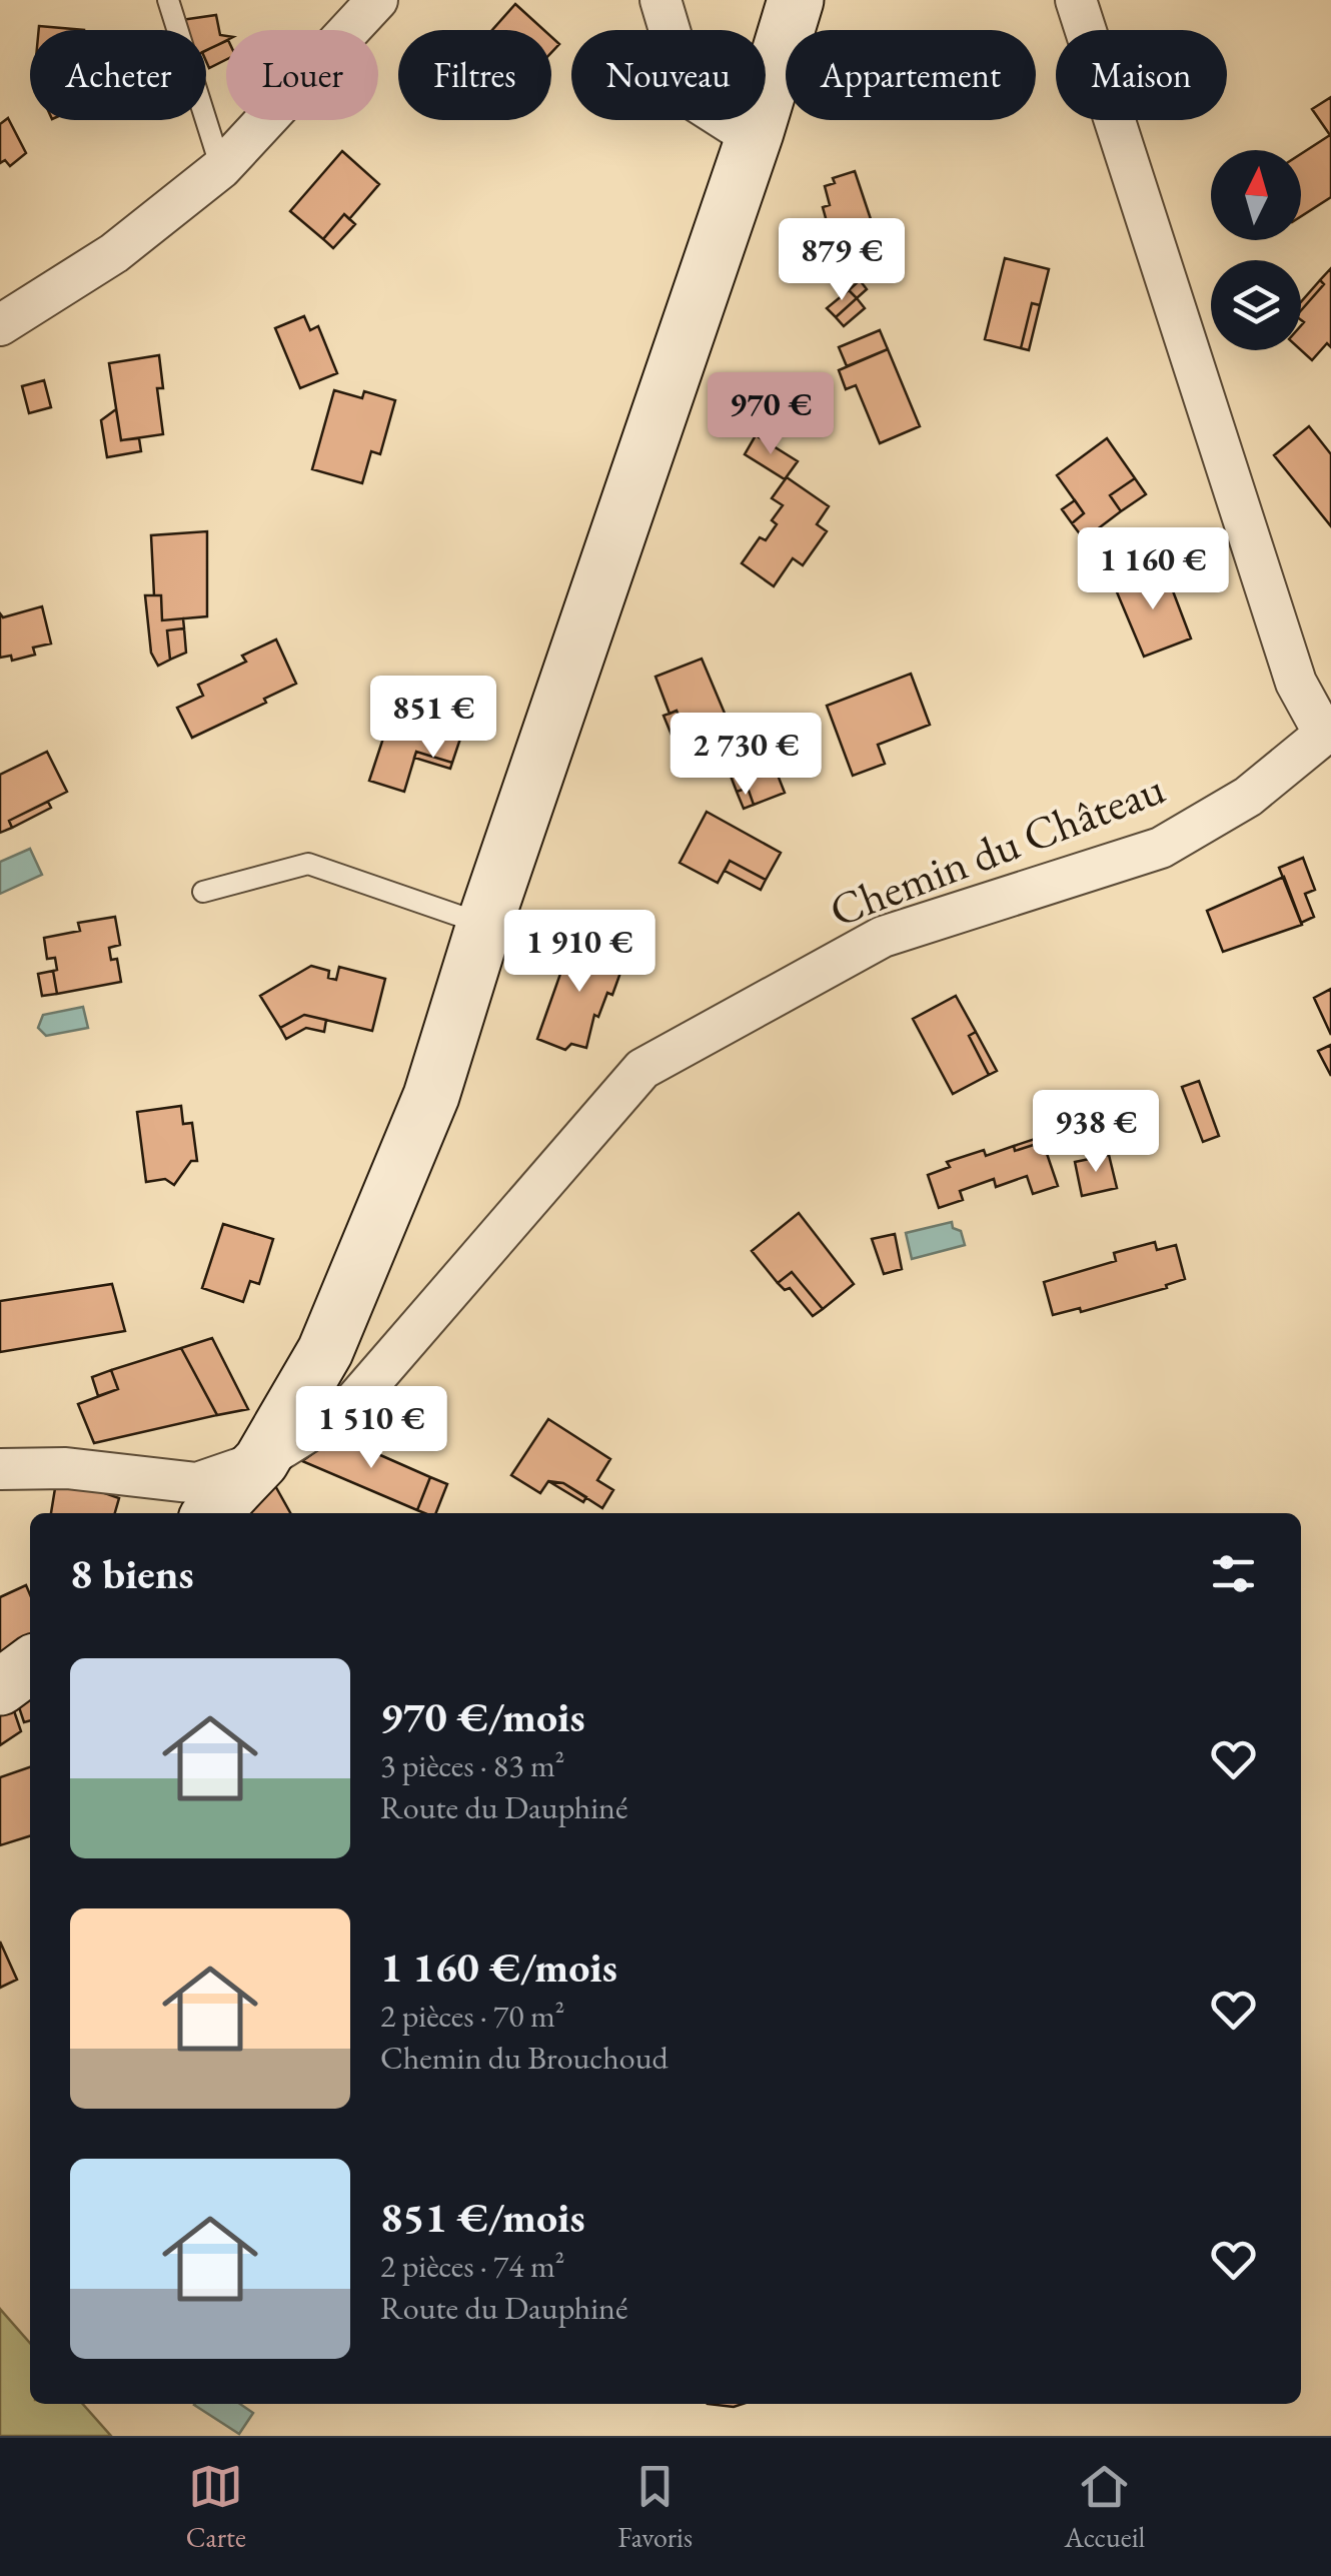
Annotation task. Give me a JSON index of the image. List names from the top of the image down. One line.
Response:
{"streets":{"street":["Chemin du Château"]},"north":"top","page":{"chip":["Acheter","Louer","Filtres","Nouveau","Appartement","Maison"],"price":["879 €","970 €","1 160 €","851 €","2 730 €","1 910 €","938 €","1 510 €"],"heading":"8 biens","list":[{"name":"970 €/mois","note":"3 pièces · 83 m² · Route du Dauphiné"},{"name":"1 160 €/mois","note":"2 pièces · 70 m² · Chemin du Brouchoud"},{"name":"851 €/mois","note":"2 pièces · 74 m² · Route du Dauphiné"}],"tabs":["Carte","Favoris","Accueil"]}}
